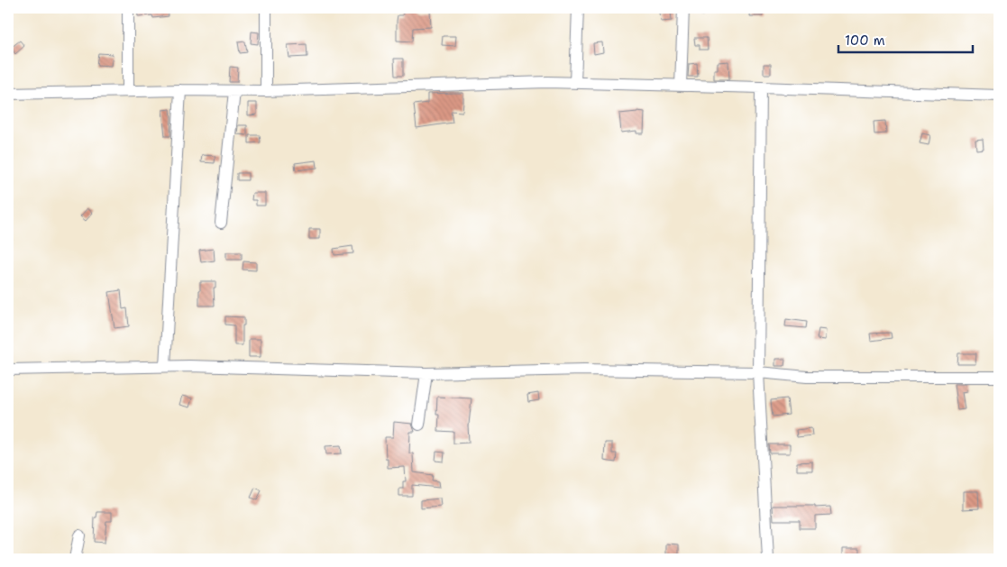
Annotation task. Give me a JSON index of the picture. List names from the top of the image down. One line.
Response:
{"scale_bar":"100 m"}
